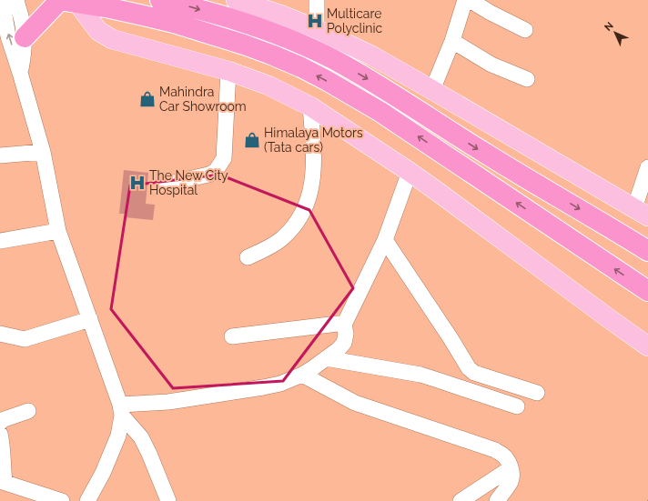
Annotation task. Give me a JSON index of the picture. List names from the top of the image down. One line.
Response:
{"places":{"hospital":["Multicare Polyclinic","The New City Hospital"],"shop":["Mahindra Car Showroom","Himalaya Motors (Tata cars)"]},"north":"top left"}
